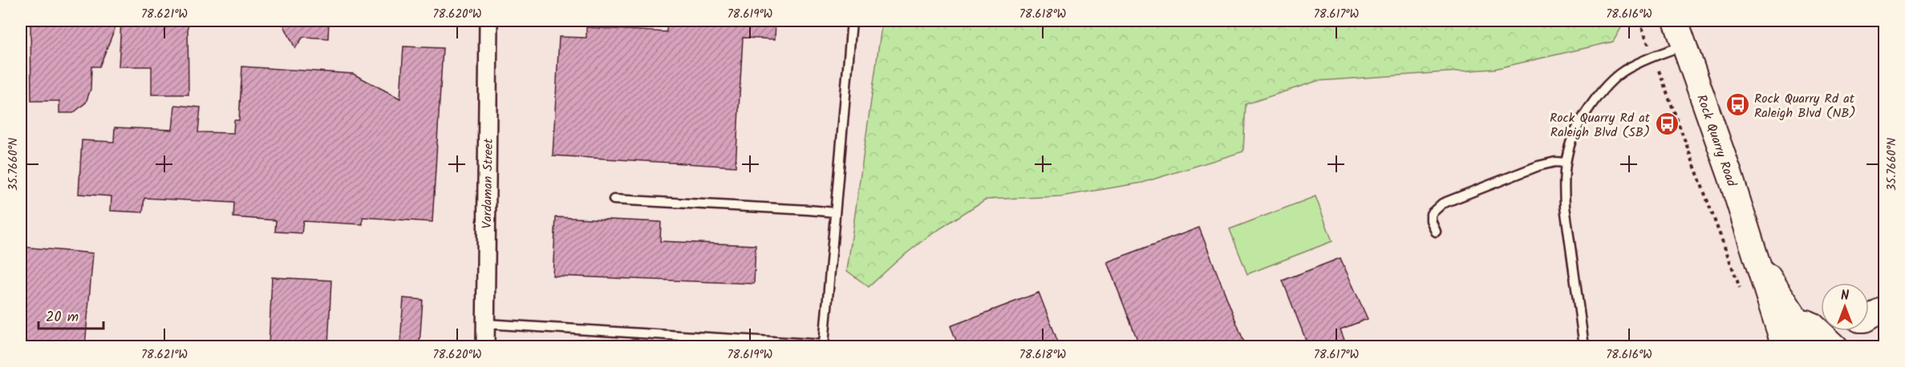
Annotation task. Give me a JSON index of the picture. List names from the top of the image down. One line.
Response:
{"streets":{"main road":["Rock Quarry Road"],"street":["Vardaman Street"]},"places":{"bus stop":["Rock Quarry Rd at Raleigh Blvd (NB)","Rock Quarry Rd at Raleigh Blvd (SB)"]},"scale_bar":"20 m","north":"top","coordinates":["78.621°W","78.620°W","78.619°W","78.618°W","78.617°W","78.616°W","35.7660°N"]}
